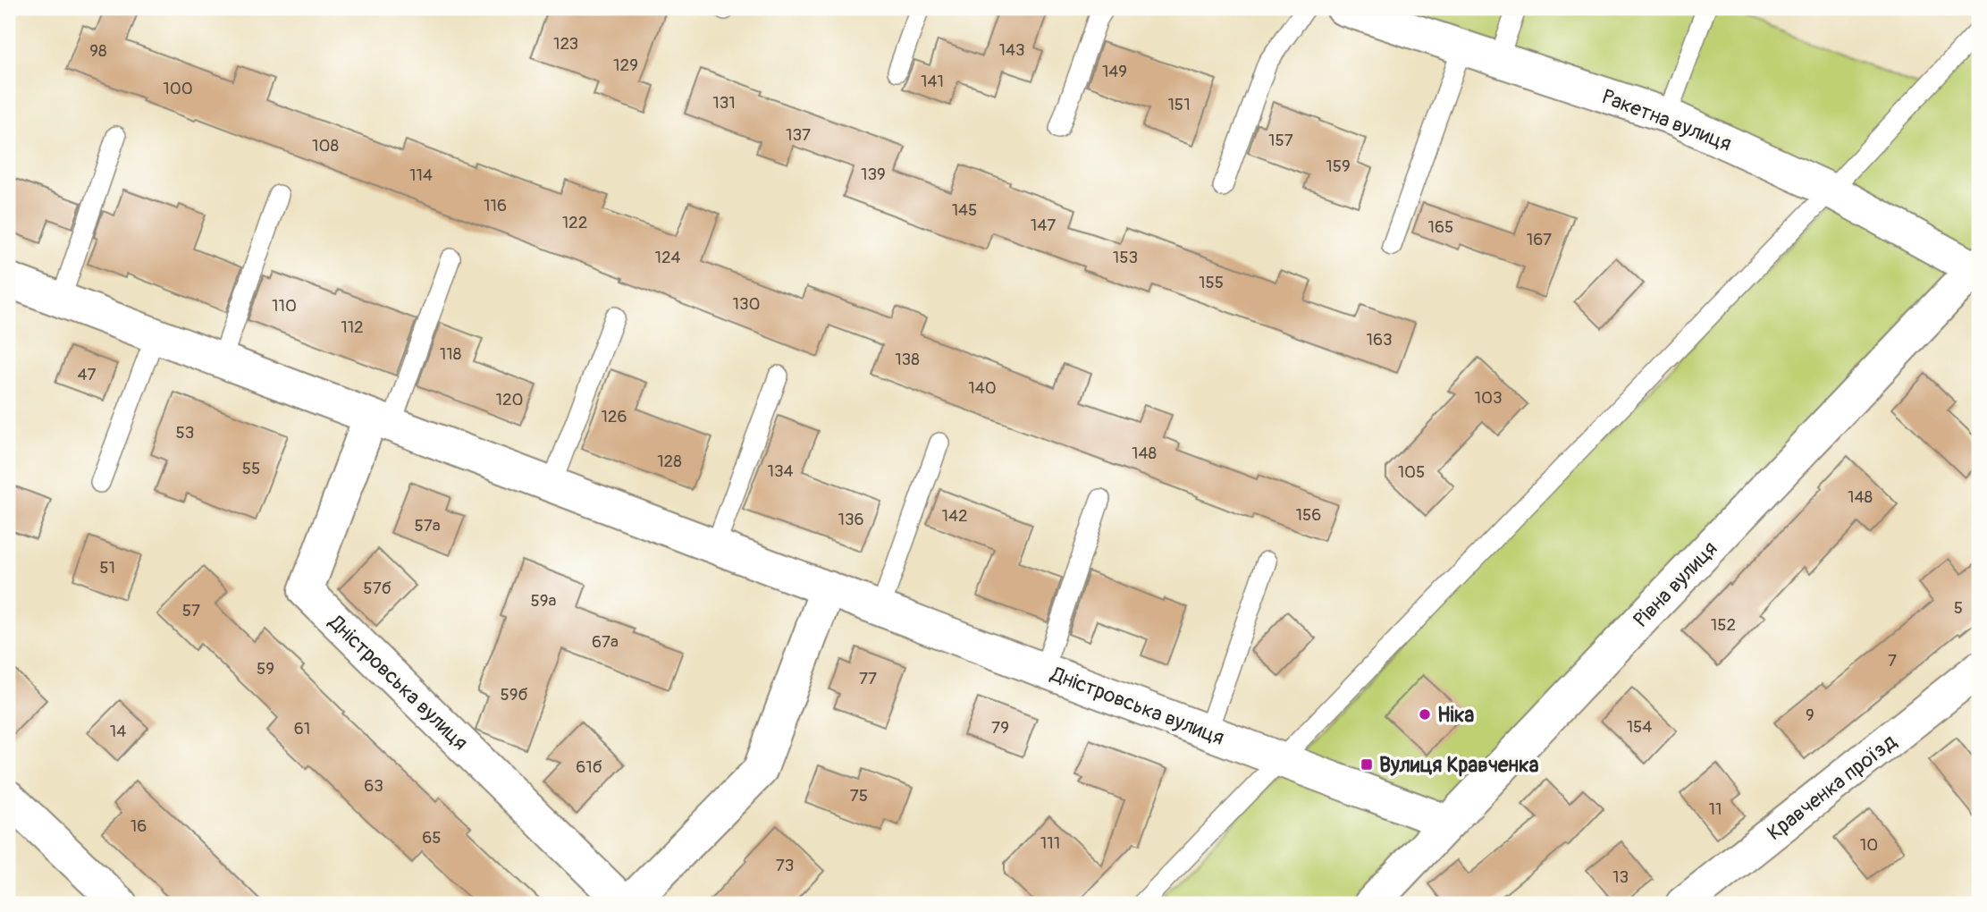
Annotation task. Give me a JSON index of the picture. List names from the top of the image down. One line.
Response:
{"streets":{"street":["Ракетна вулиця","Рівна вулиця","Дністровська вулиця","Кравченка проїзд"]},"crossings":[["Ракетна вулиця","Рівна вулиця"],["Рівна вулиця","Дністровська вулиця"]],"places":{"other":["Ніка"],"transit":["Вулиця Кравченка"]},"house_numbers":["123","143","98","129","149","141","100","131","151","137","157","108","159","139","114","116","145","122","147","165","167","124","153","155","130","110","112","163","118","138","47","140","103","120","126","53","148","128","55","134","105","148","156","142","136","57а","51","57б","59а","5","57","152","67а","7","59","77","59б","9","154","79","61","14","61б","63","75","11","16","65","111","10","73","13"]}
